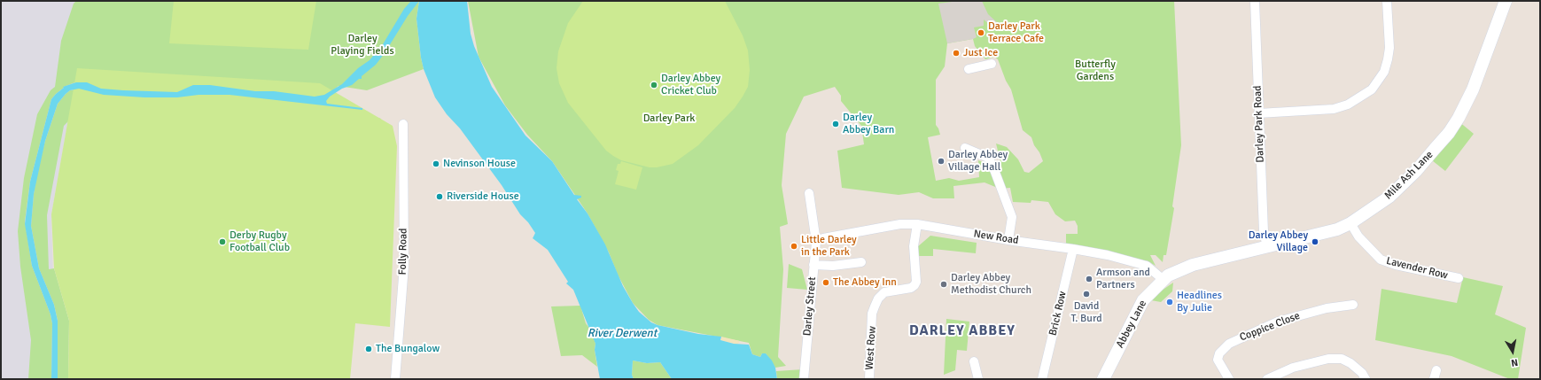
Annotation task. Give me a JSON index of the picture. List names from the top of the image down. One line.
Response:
{"streets":{"street":["Darley Park Road","Mile Ash Lane","New Road","Folly Road","Lavender Row","Darley Street","Brick Row","Abbey Lane","Coppice Close","West Row"]},"crossings":[["Darley Park Road","Mile Ash Lane"],["Mile Ash Lane","New Road"],["Mile Ash Lane","Lavender Row"],["Mile Ash Lane","Abbey Lane"],["New Road","Darley Street"],["New Road","Brick Row"],["New Road","Abbey Lane"],["New Road","West Row"]],"districts":["DARLEY ABBEY"],"water":["River Derwent"],"parks":["Darley Playing Fields","Butterfly Gardens","Darley Park"],"places":["Darley Park Terrace Cafe","Just Ice","Darley Abbey Cricket Club","Darley Abbey Barn","Darley Abbey Village Hall","Nevinson House","Riverside House","Derby Rugby Football Club","Darley Abbey Village","Little Darley in the Park","Armson and Partners","The Abbey Inn","Darley Abbey Methodist Church","David T. Burd","Headlines By Julie","The Bungalow"],"north":"bottom"}
